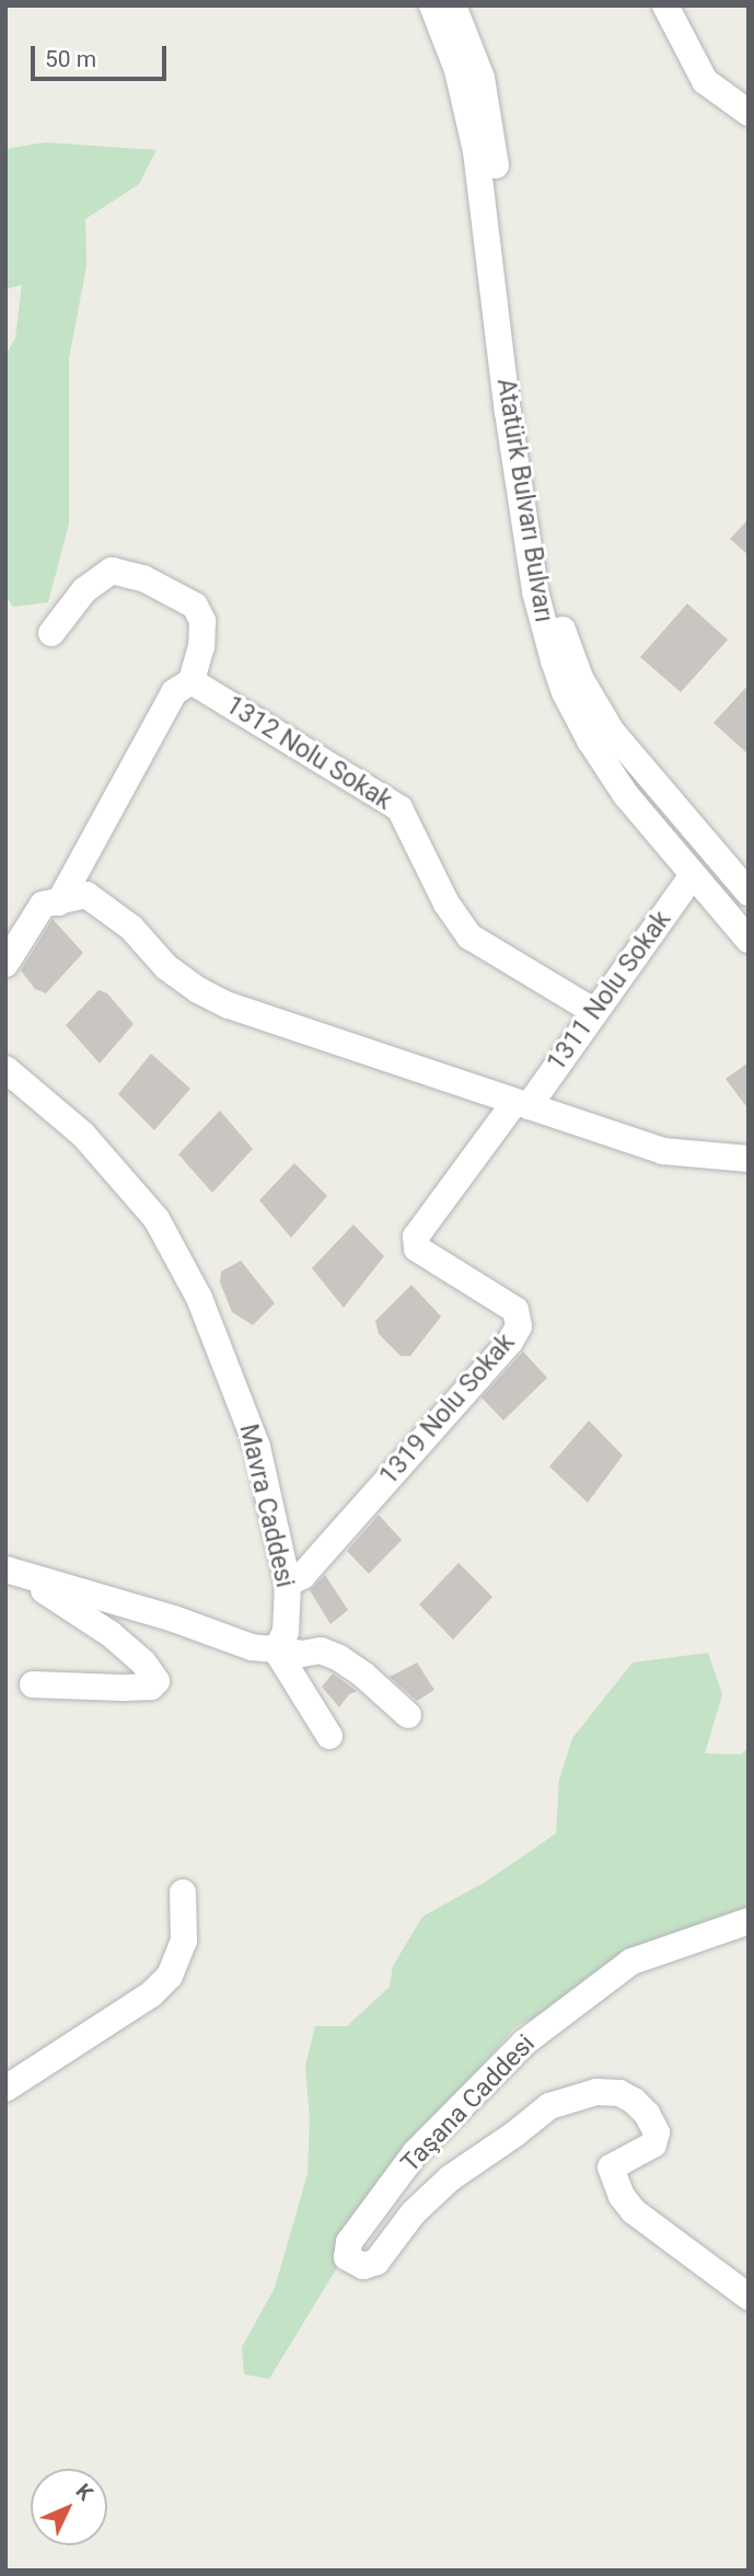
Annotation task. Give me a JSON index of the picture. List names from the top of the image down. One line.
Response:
{"streets":{"street":["Atatürk Bulvarı Bulvarı","1312 Nolu Sokak","1311 Nolu Sokak","1319 Nolu Sokak","Mavra Caddesi","Taşana Caddesi"]},"crossings":[["Atatürk Bulvarı Bulvarı","1311 Nolu Sokak"],["1312 Nolu Sokak","1311 Nolu Sokak"],["1311 Nolu Sokak","1319 Nolu Sokak"],["1319 Nolu Sokak","Mavra Caddesi"]],"scale_bar":"50 m","north":"top right"}
